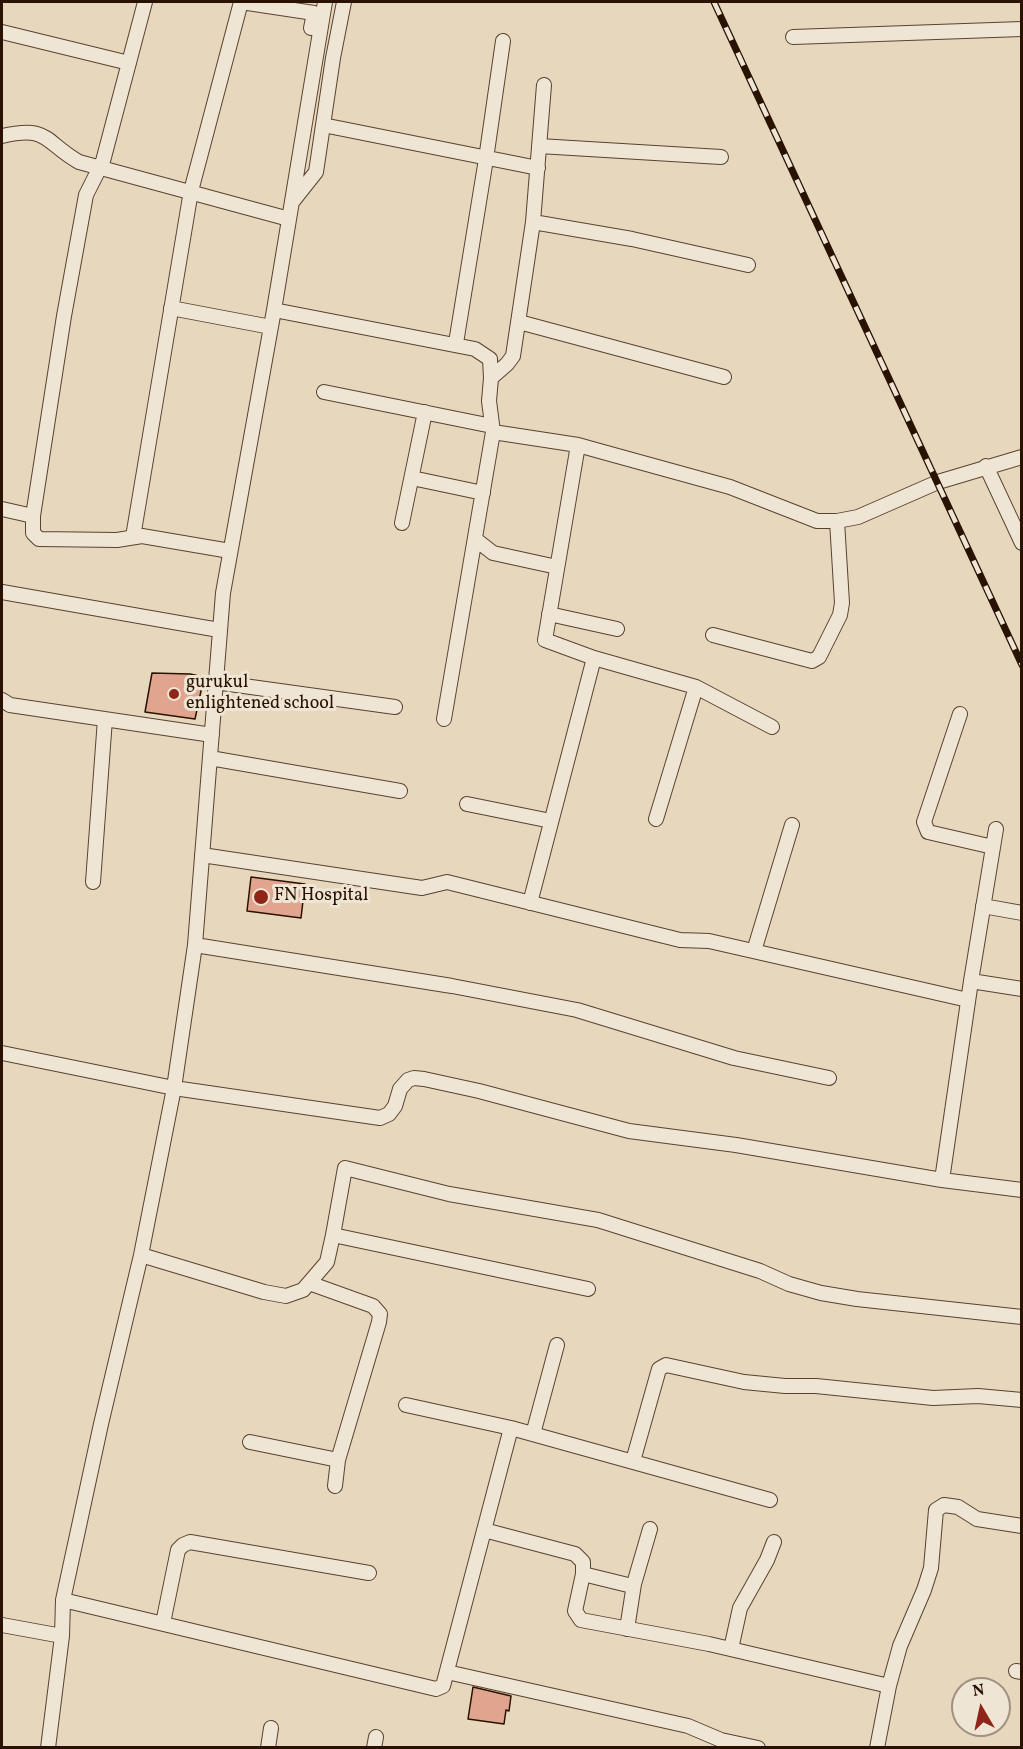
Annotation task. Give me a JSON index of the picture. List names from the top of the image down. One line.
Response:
{"places":["gurukul enlightened school","FN Hospital"],"north":"top"}
